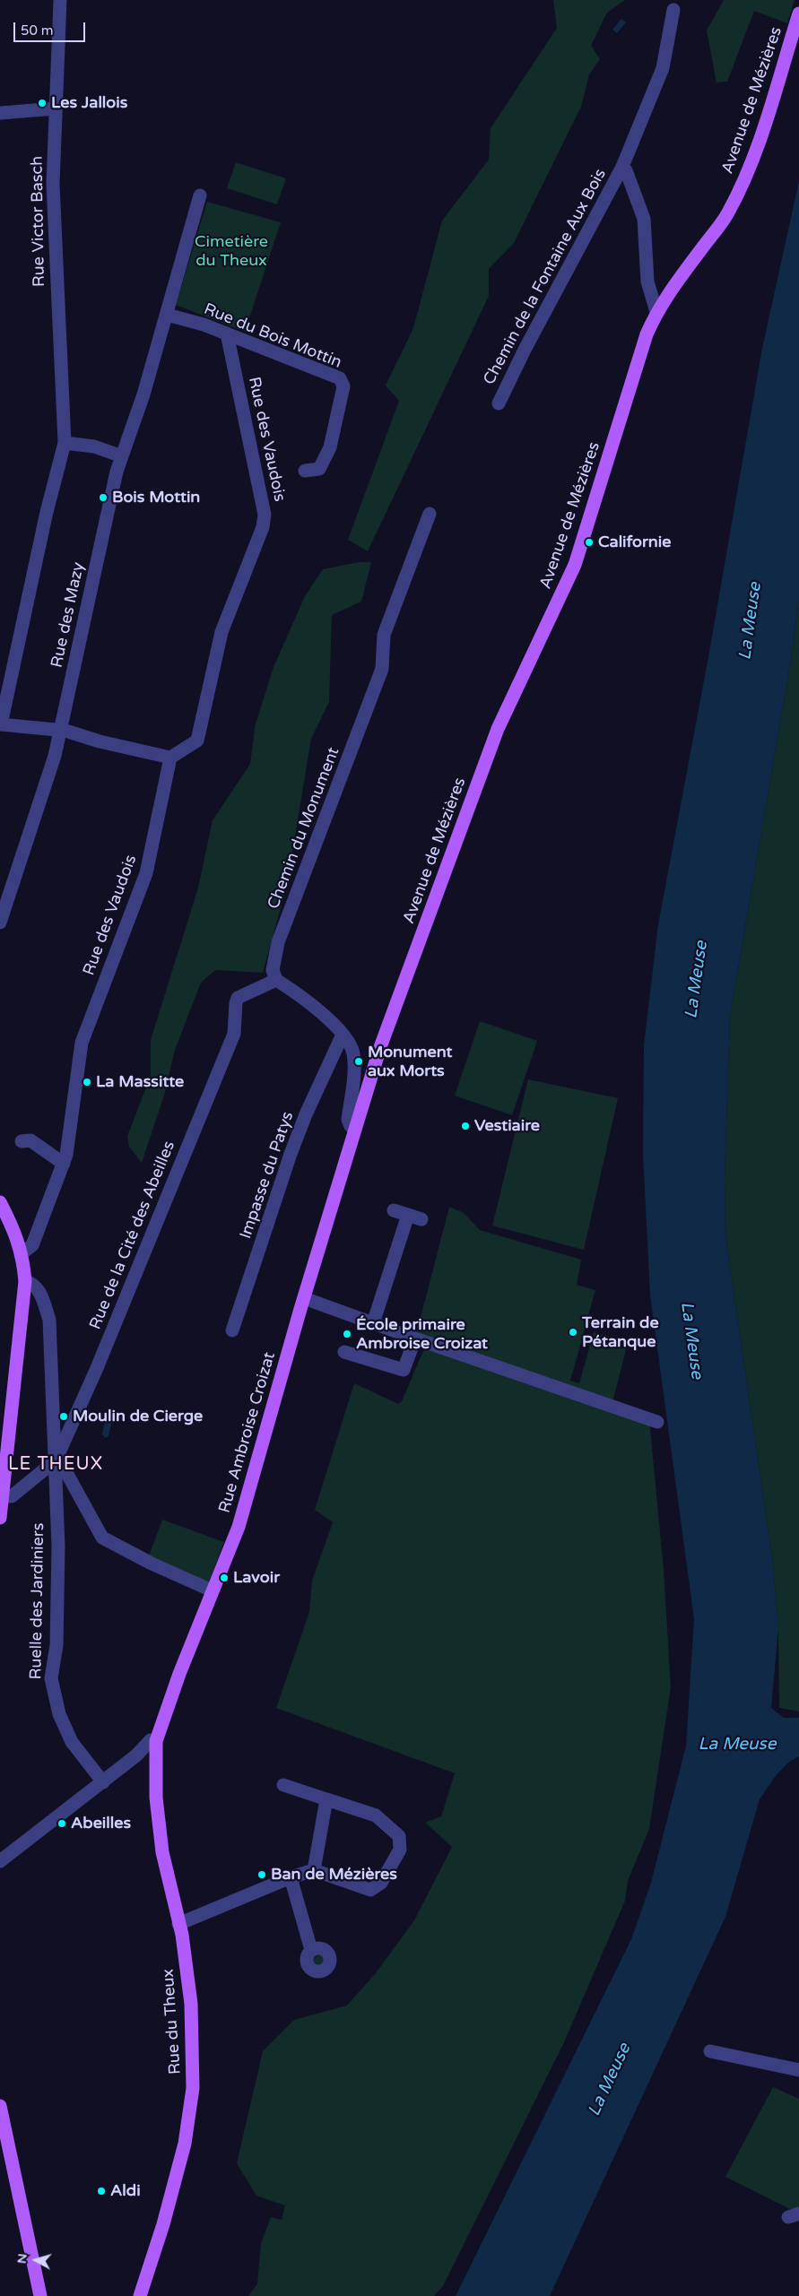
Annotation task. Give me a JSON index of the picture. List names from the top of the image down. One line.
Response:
{"streets":{"main road":["Avenue de Mézières","Rue Ambroise Croizat","Rue du Theux"],"street":["Rue Victor Basch","Chemin de la Fontaine Aux Bois","Rue du Bois Mottin","Rue des Vaudois","Rue des Mazy","Chemin du Monument","Impasse du Patys","Rue de la Cité des Abeilles","Ruelle des Jardiniers"]},"crossings":[["Avenue de Mézières","Chemin de la Fontaine Aux Bois"],["Avenue de Mézières","Rue Ambroise Croizat"],["Rue du Bois Mottin","Rue des Vaudois"],["Rue du Bois Mottin","Rue des Mazy"],["Chemin du Monument","Rue de la Cité des Abeilles"],["Rue de la Cité des Abeilles","Ruelle des Jardiniers"],["Rue Ambroise Croizat","Rue du Theux"]],"districts":["LE THEUX"],"water":["La Meuse"],"parks":["Cimetière du Theux"],"places":["Les Jallois","Bois Mottin","Californie","Monument aux Morts","La Massitte","Vestiaire","Terrain de Pétanque","École primaire Ambroise Croizat","Moulin de Cierge","Lavoir","Abeilles","Ban de Mézières","Aldi"],"scale_bar":"50 m","north":"left"}
